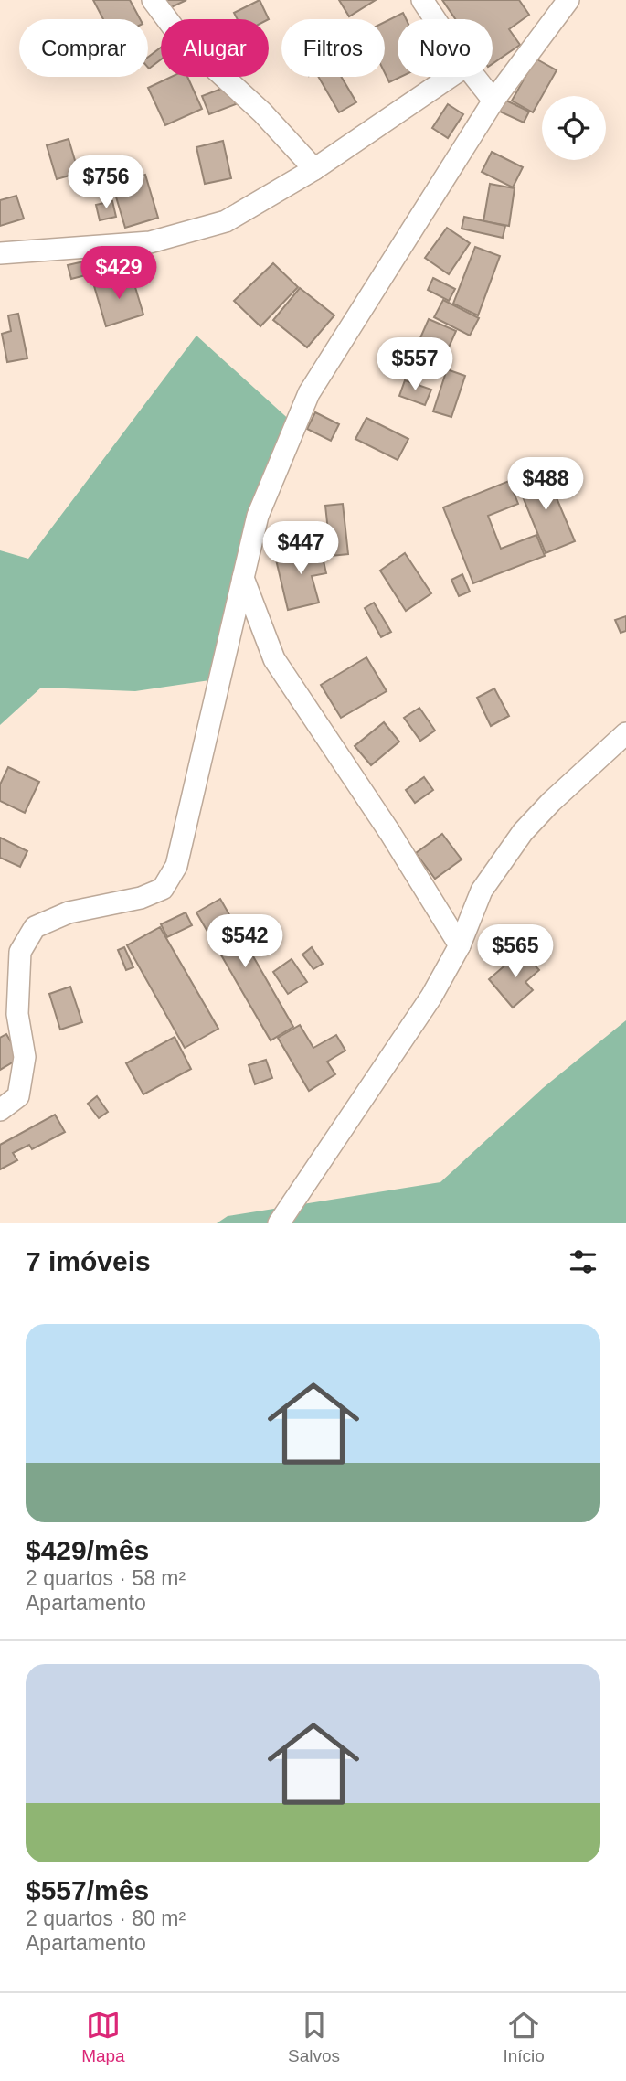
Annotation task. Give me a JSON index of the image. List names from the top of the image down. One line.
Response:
{"page":{"chip":["Comprar","Alugar","Filtros","Novo"],"price":["$756","$429","$557","$488","$447","$542","$565"],"heading":"7 imóveis","list":[{"name":"$429/mês","note":"2 quartos · 58 m² · Apartamento"},{"name":"$557/mês","note":"2 quartos · 80 m² · Apartamento"}],"tabs":["Mapa","Salvos","Início"]}}
